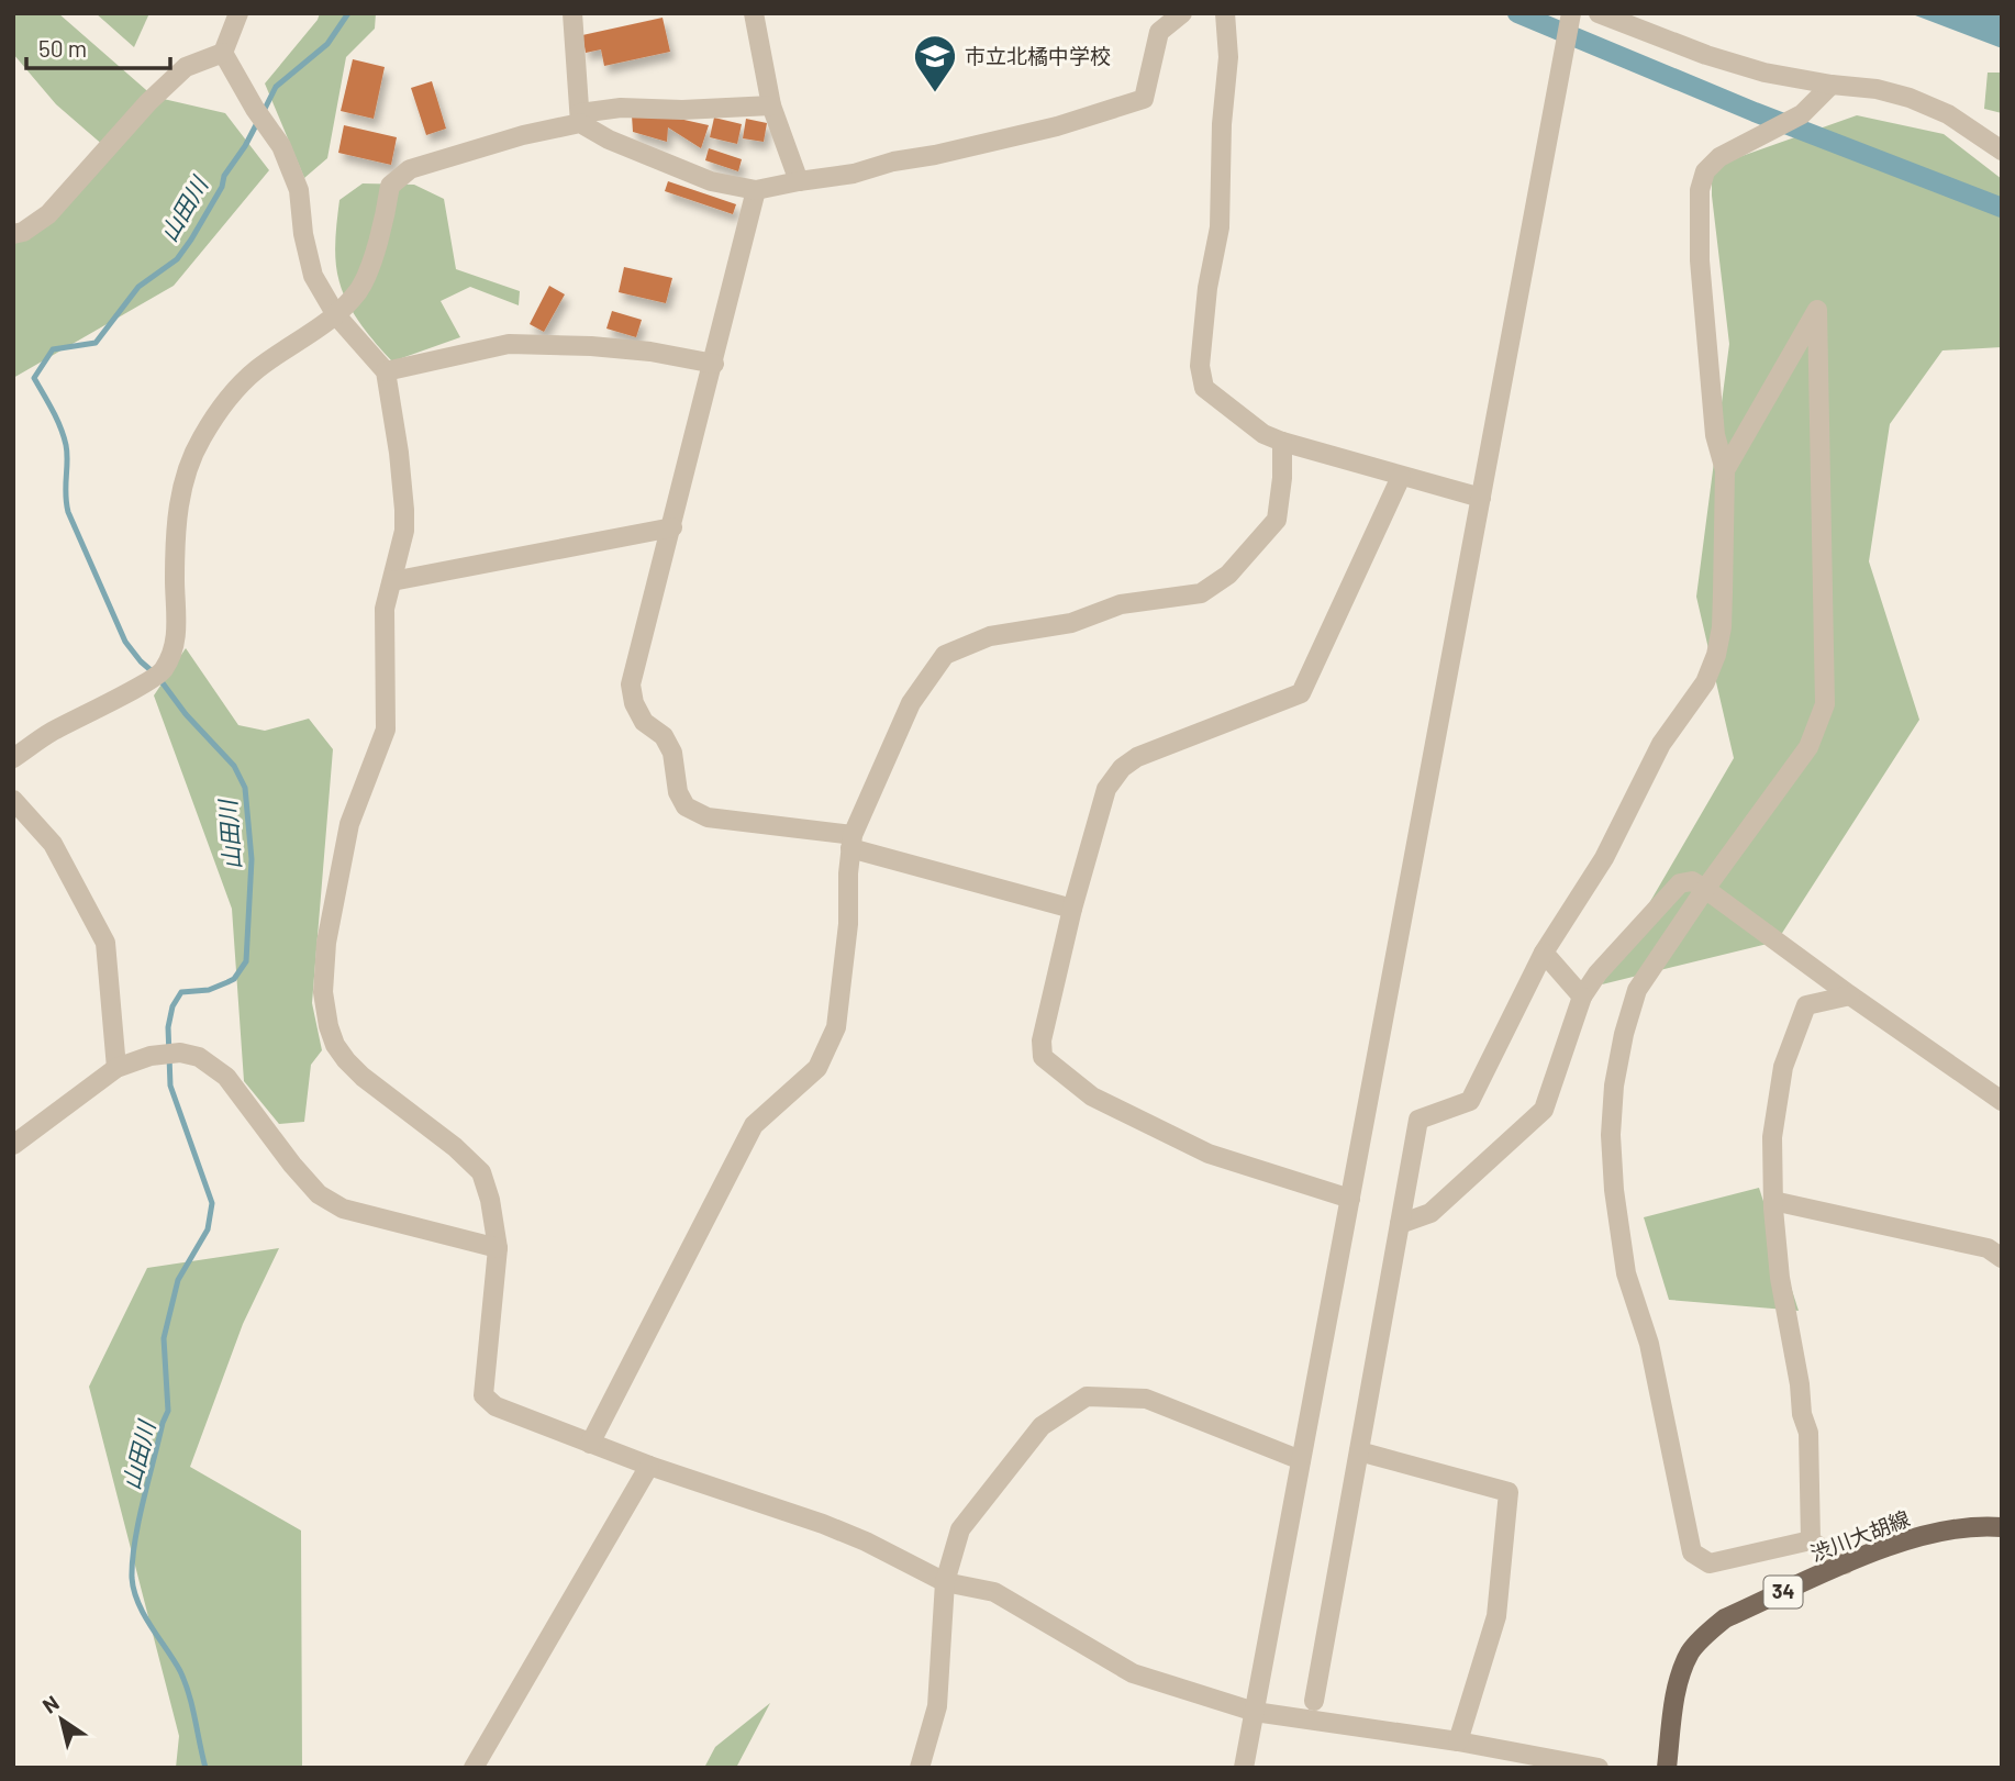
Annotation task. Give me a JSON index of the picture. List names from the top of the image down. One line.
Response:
{"streets":{"main road":["渋川大胡線","34"]},"water":["山田川"],"places":{"school or university":["市立北橘中学校"]},"scale_bar":"50 m","north":"top left"}
